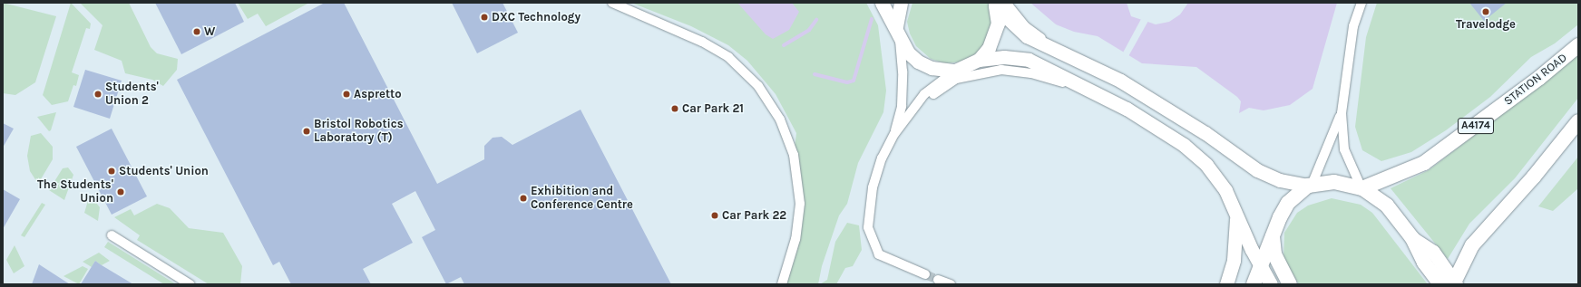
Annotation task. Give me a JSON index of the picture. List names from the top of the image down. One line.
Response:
{"streets":{"main road":["STATION ROAD","A4174"]},"places":["Travelodge","DXC Technology","W","Students' Union 2","Aspretto","Car Park 21","Bristol Robotics Laboratory (T)","Students' Union","The Students' Union","Exhibition and Conference Centre","Car Park 22"]}
